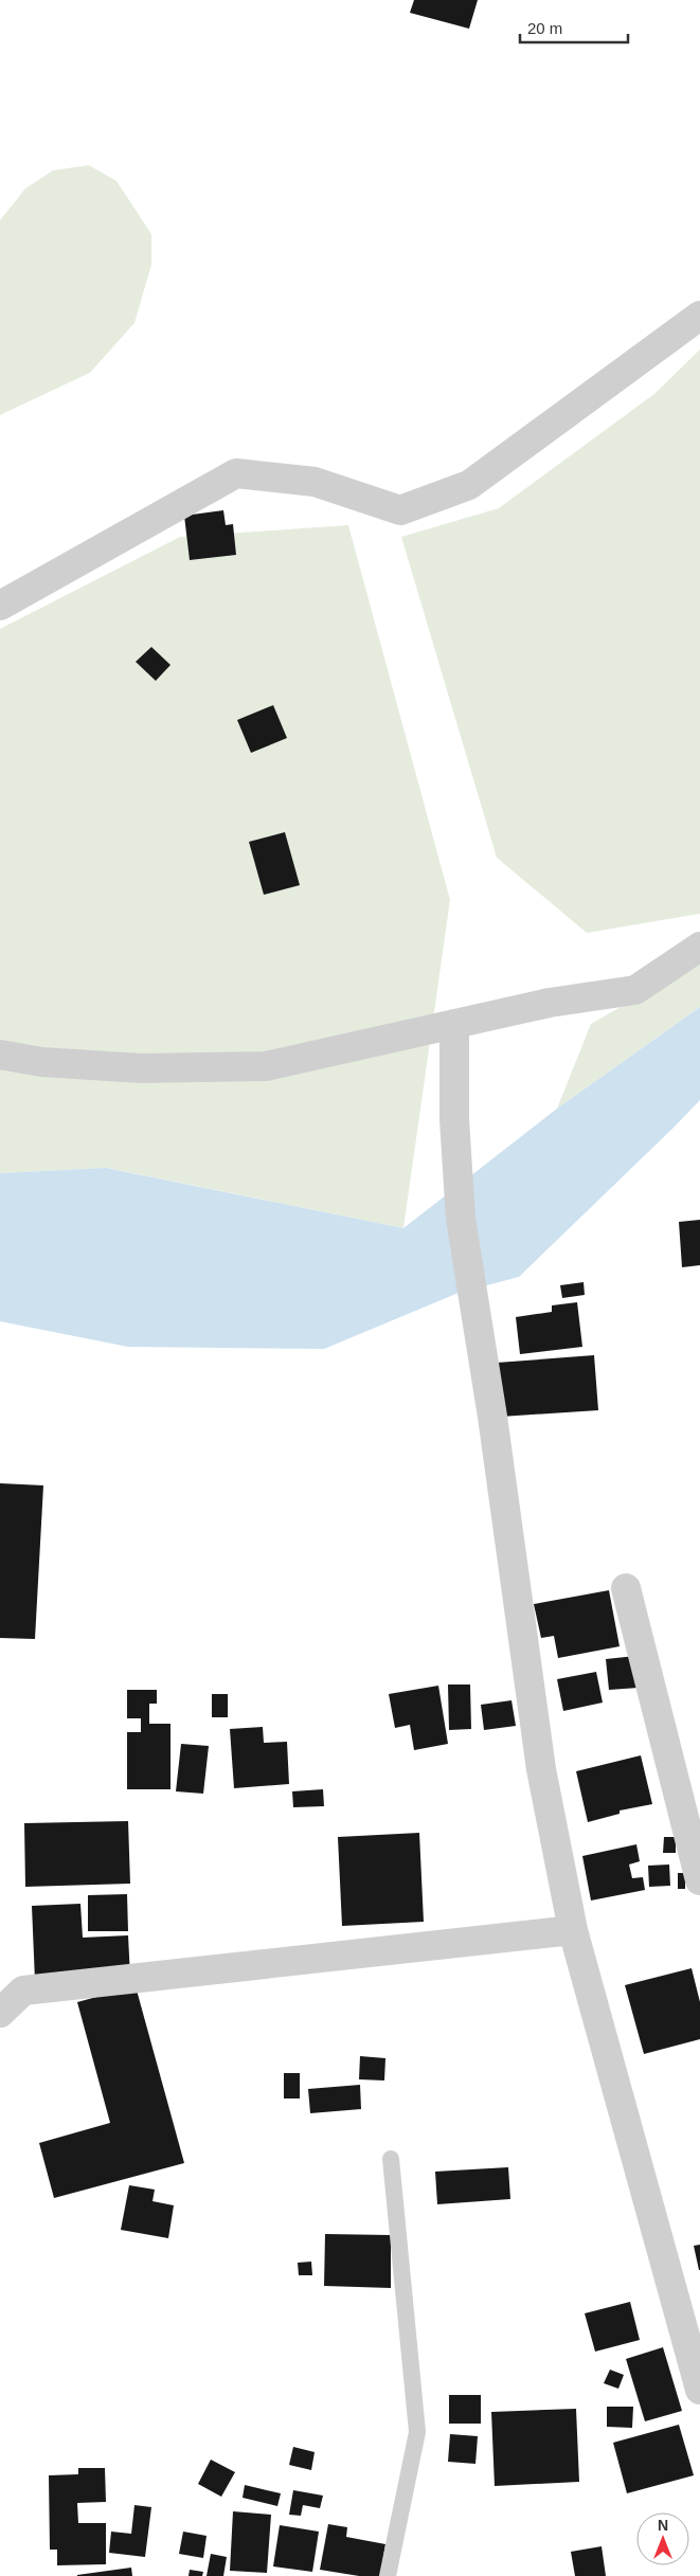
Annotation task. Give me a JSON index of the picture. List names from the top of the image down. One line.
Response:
{"scale_bar":"20 m","north":"top"}
